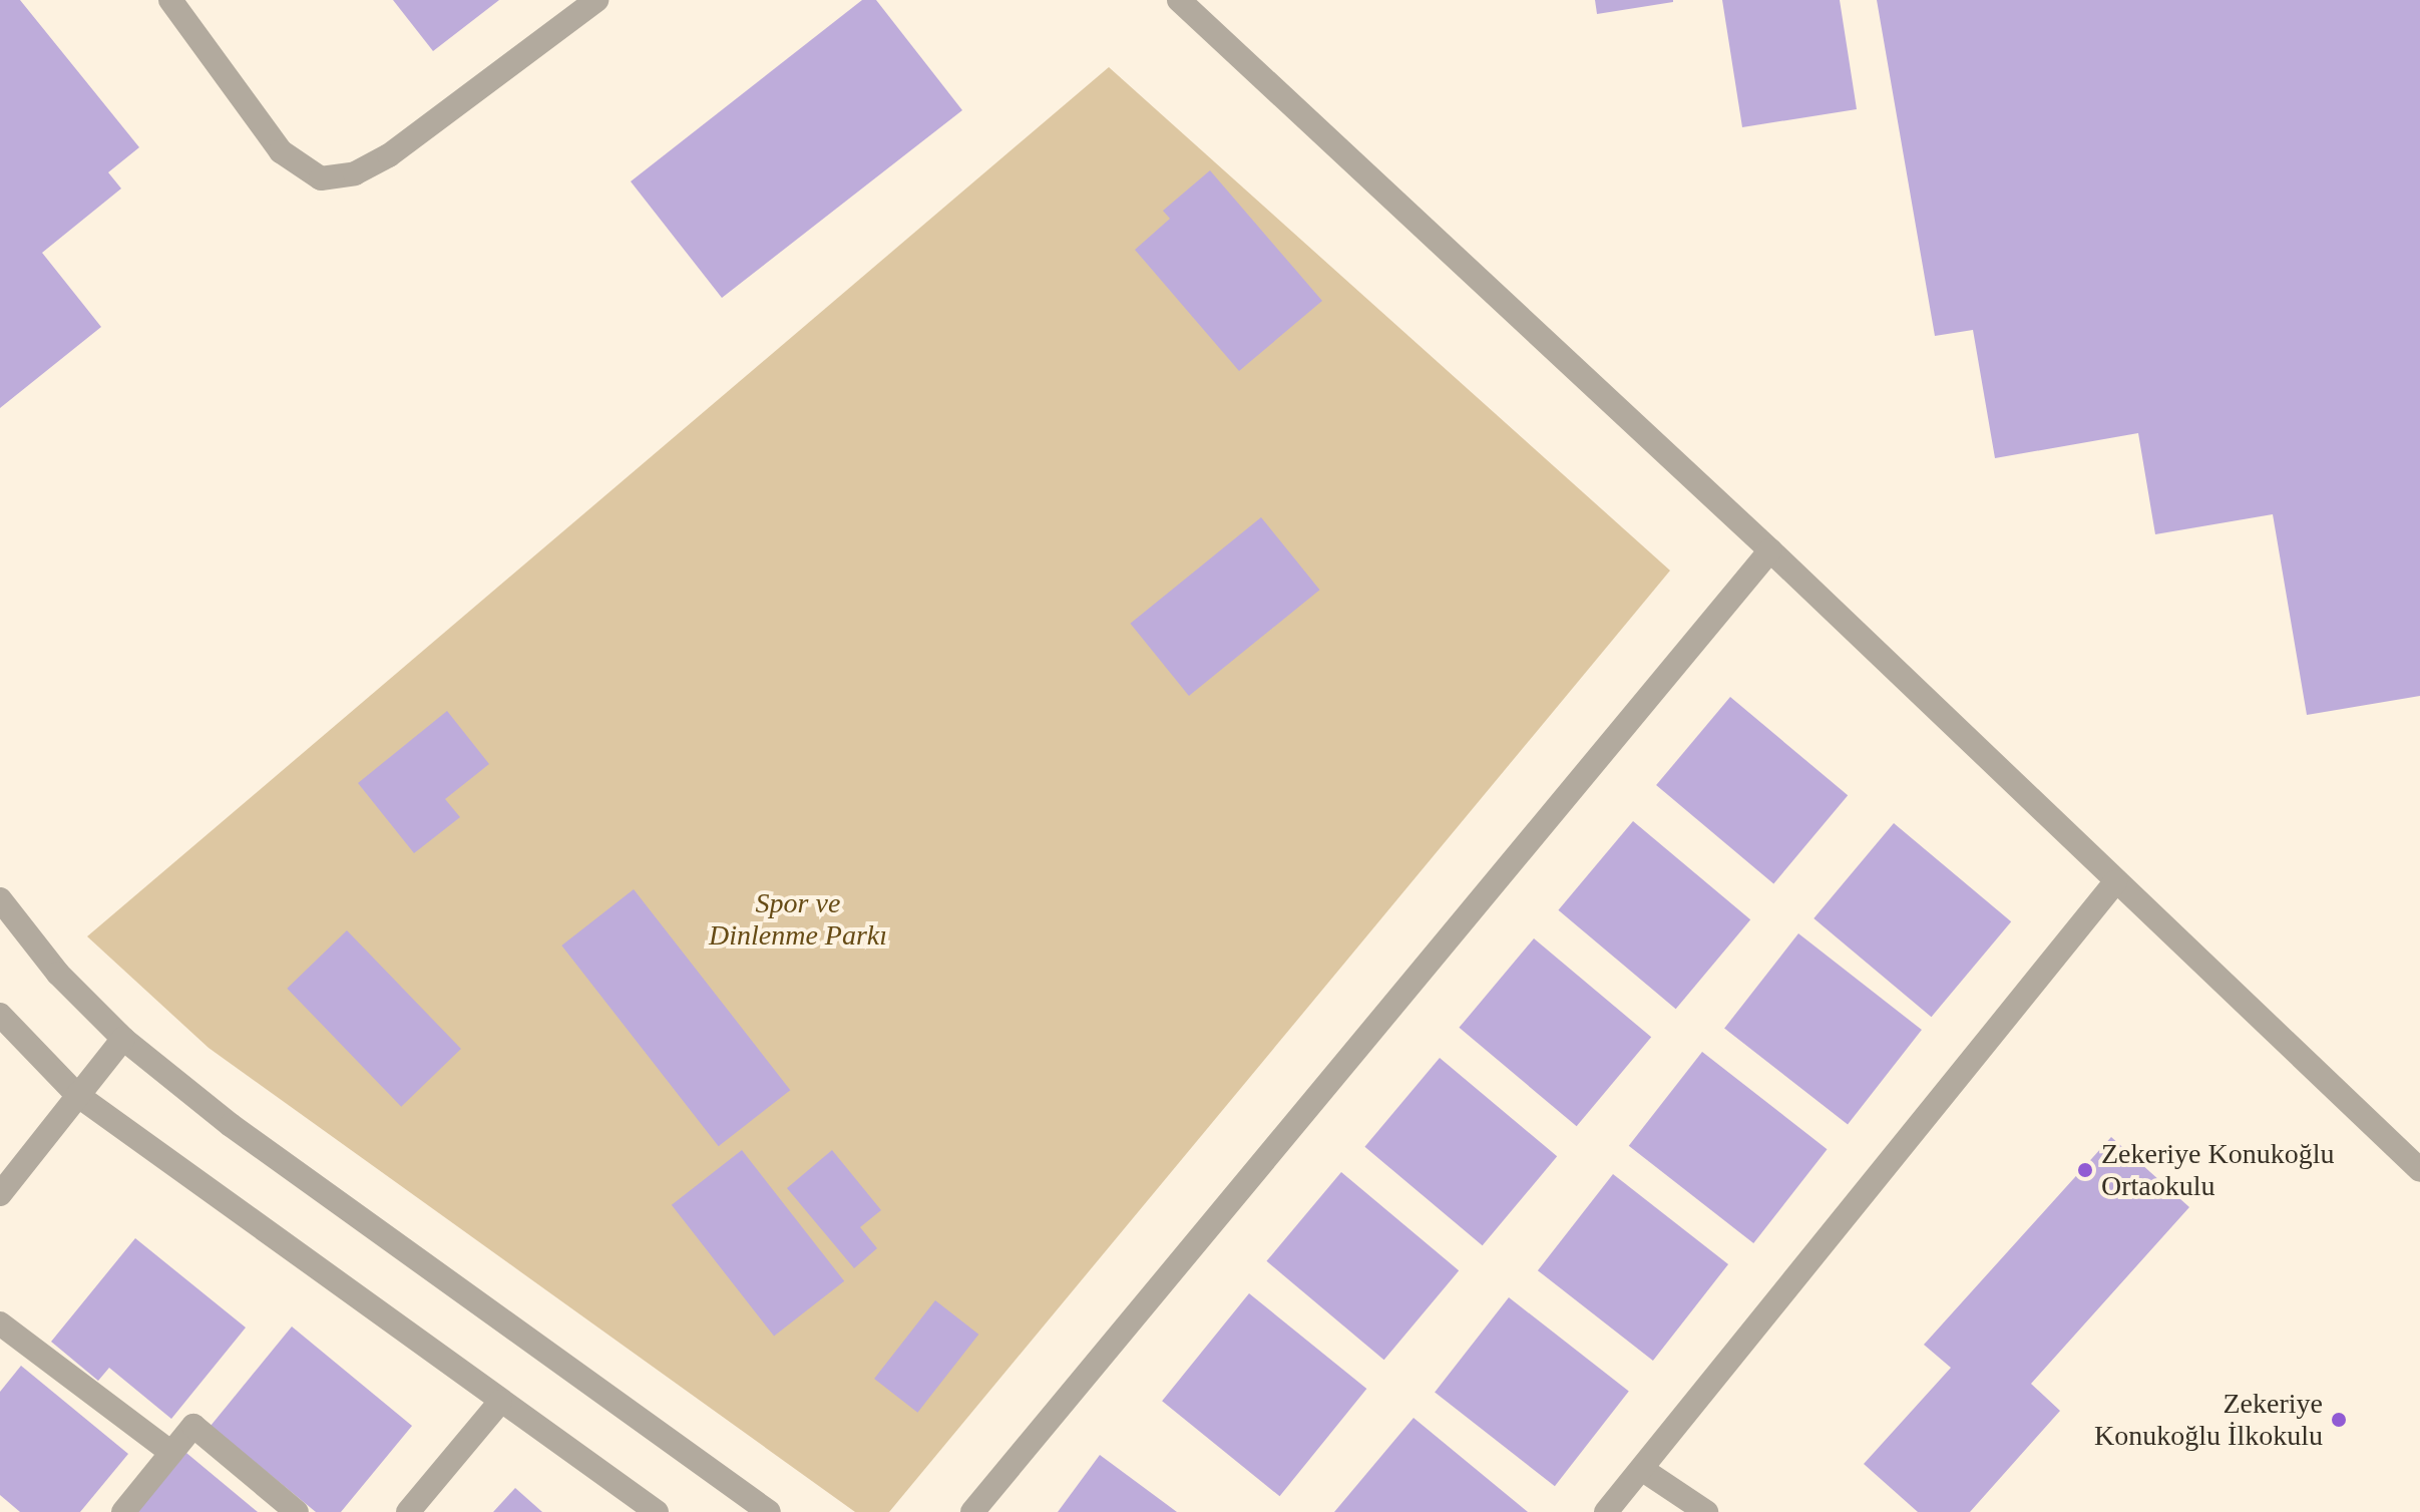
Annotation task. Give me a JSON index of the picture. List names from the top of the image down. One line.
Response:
{"parks":["Spor ve Dinlenme Parkı"],"places":["Zekeriye Konukoğlu Ortaokulu","Zekeriye Konukoğlu İlkokulu"]}
